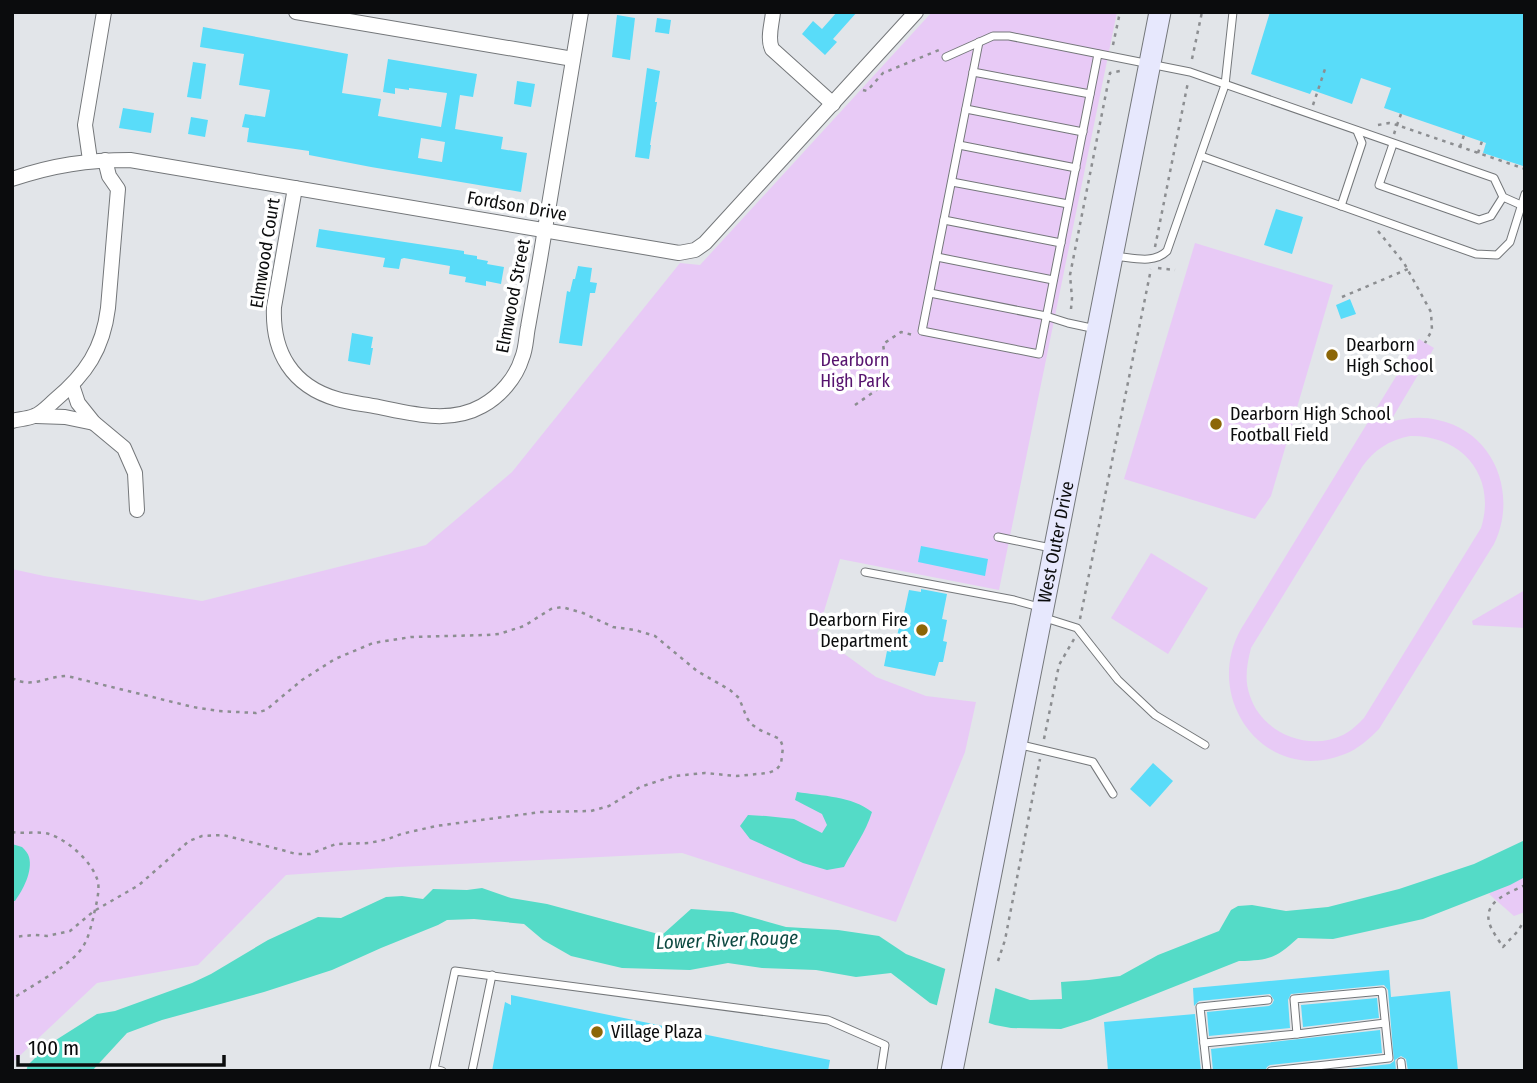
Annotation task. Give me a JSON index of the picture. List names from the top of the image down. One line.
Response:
{"streets":{"main road":["West Outer Drive"],"street":["Fordson Drive","Elmwood Court","Elmwood Street"]},"crossings":[["Fordson Drive","Elmwood Court"],["Fordson Drive","Elmwood Street"],["Elmwood Court","Elmwood Street"]],"water":["Lower River Rouge"],"parks":["Dearborn High Park"],"places":["Dearborn High School","Dearborn High School Football Field","Dearborn Fire Department","Village Plaza"],"scale_bar":"100 m"}
